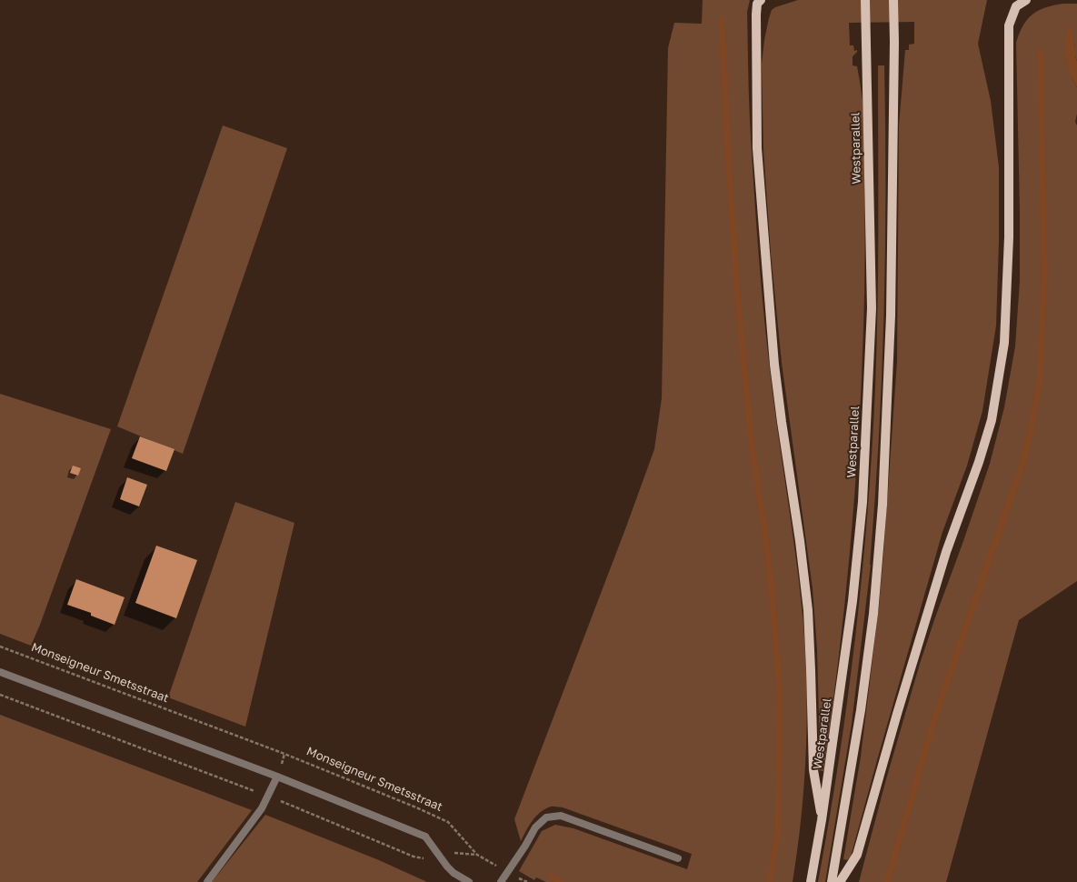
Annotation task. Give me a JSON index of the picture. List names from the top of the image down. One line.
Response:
{"streets":{"main road":["Westparallel"],"path":["Monseigneur Smetsstraat"]}}
